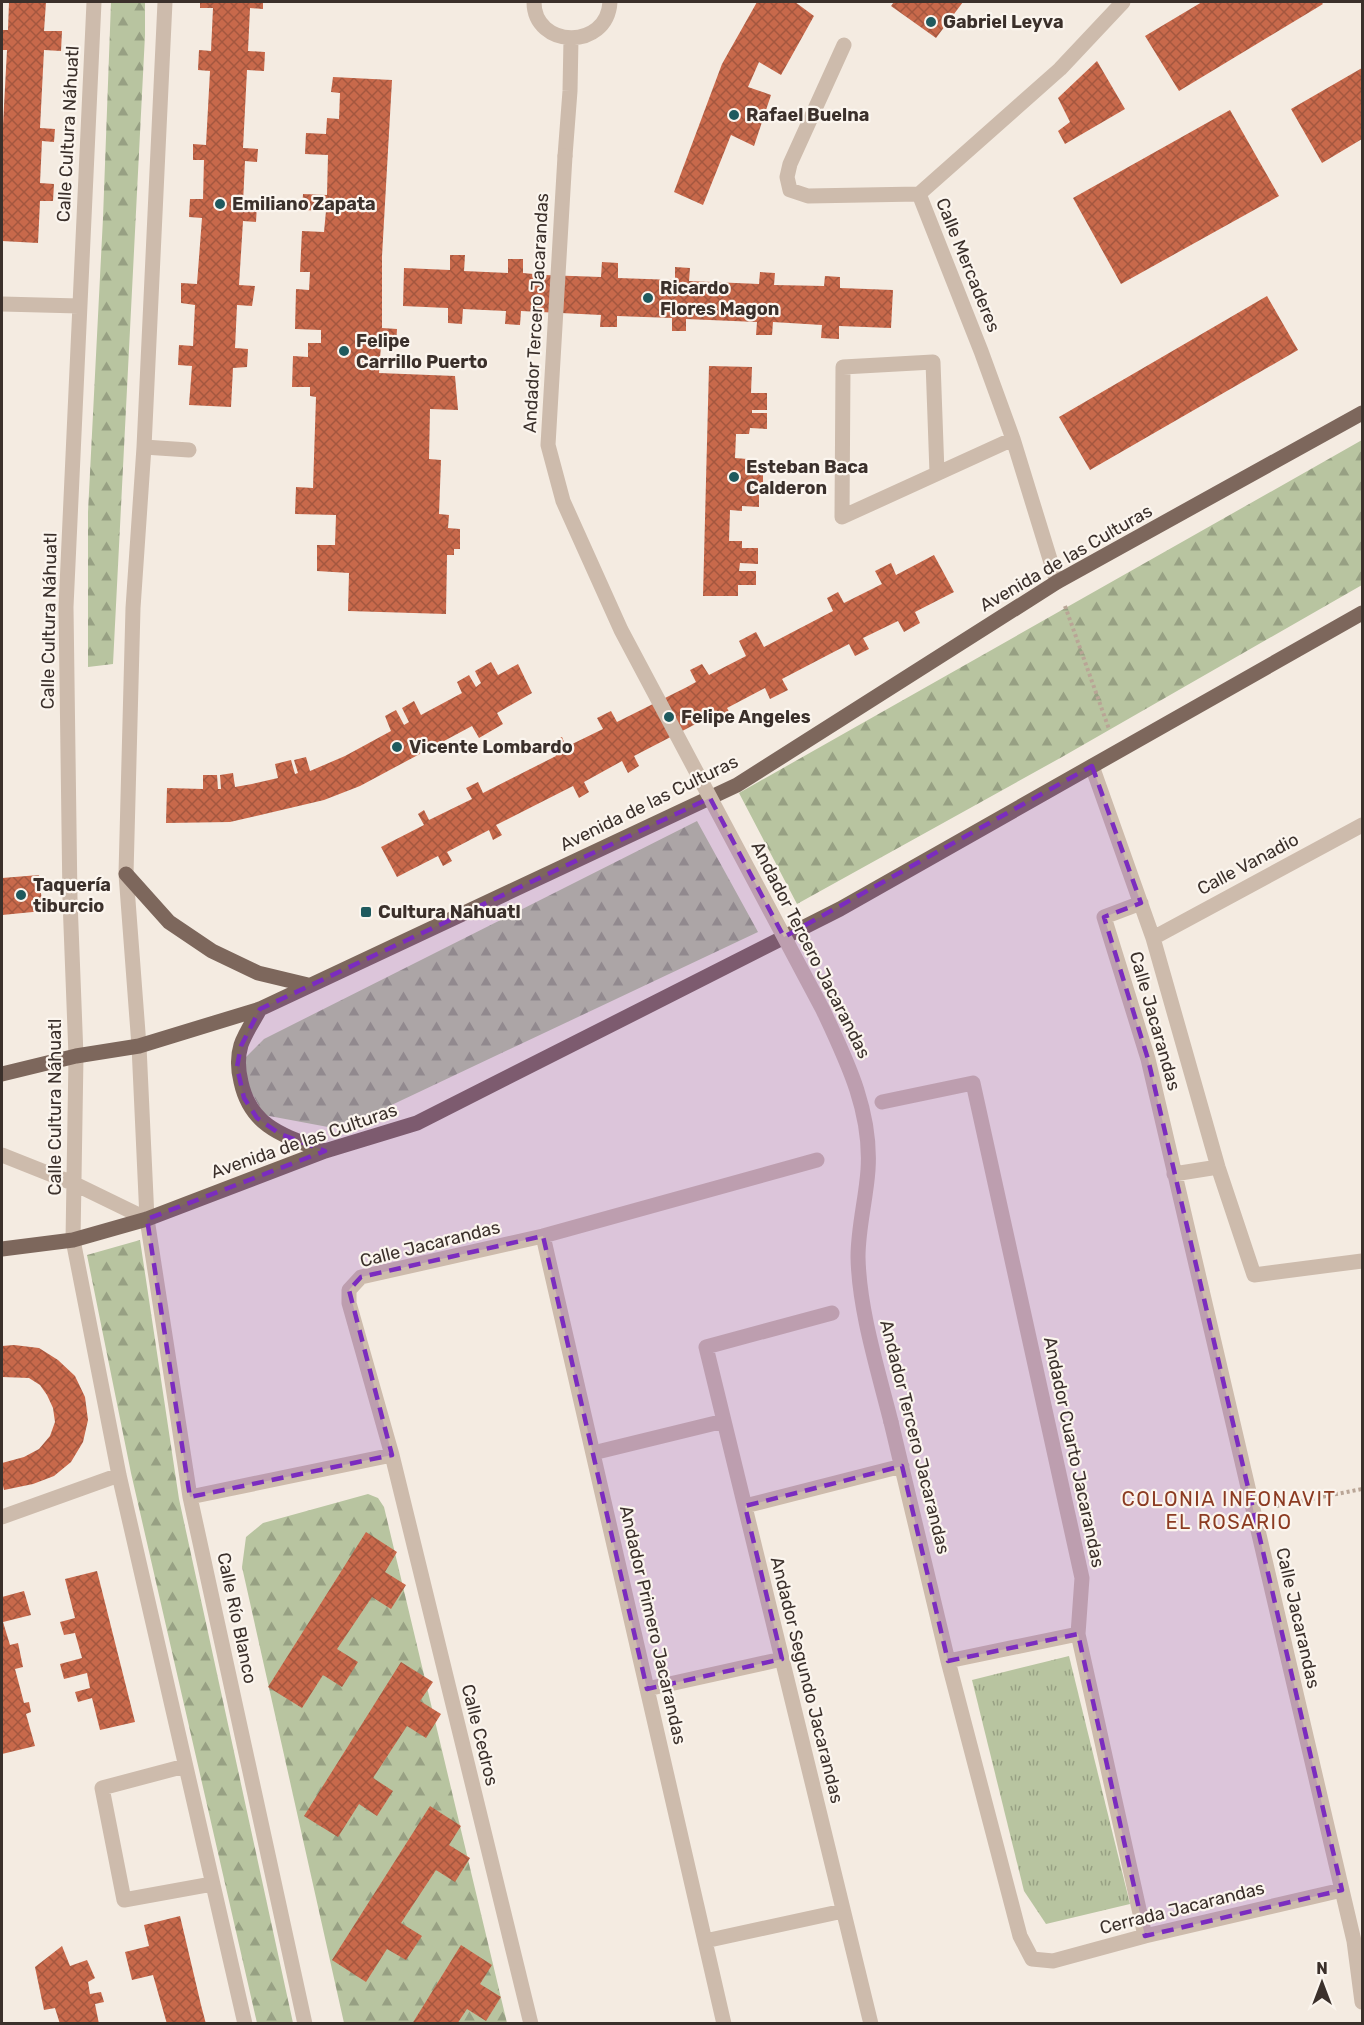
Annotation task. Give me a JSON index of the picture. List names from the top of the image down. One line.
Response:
{"streets":{"main road":["Avenida de las Culturas"],"street":["Calle Cultura Náhuatl","Calle Mercaderes","Andador Tercero Jacarandas","Calle Vanadio","Calle Jacarandas","Andador Cuarto Jacarandas","Calle Río Blanco","Andador Primero Jacarandas","Andador Segundo Jacarandas","Calle Cedros","Cerrada Jacarandas"]},"crossings":[["Calle Cultura Náhuatl","Avenida de las Culturas"],["Calle Mercaderes","Avenida de las Culturas"],["Andador Tercero Jacarandas","Cerrada Jacarandas"],["Avenida de las Culturas","Calle Jacarandas"],["Avenida de las Culturas","Calle Río Blanco"],["Calle Vanadio","Calle Jacarandas"],["Calle Jacarandas","Andador Primero Jacarandas"],["Calle Jacarandas","Calle Cedros"],["Calle Jacarandas","Cerrada Jacarandas"],["Andador Cuarto Jacarandas","Cerrada Jacarandas"]],"districts":["COLONIA INFONAVIT EL ROSARIO"],"places":{"other":["Gabriel Leyva","Rafael Buelna","Emiliano Zapata","Ricardo Flores Magon","Felipe Carrillo Puerto","Esteban Baca Calderon","Felipe Angeles","Vicente Lombardo","Taquería tiburcio"],"transit":["Cultura Nahuatl"]},"north":"top"}
